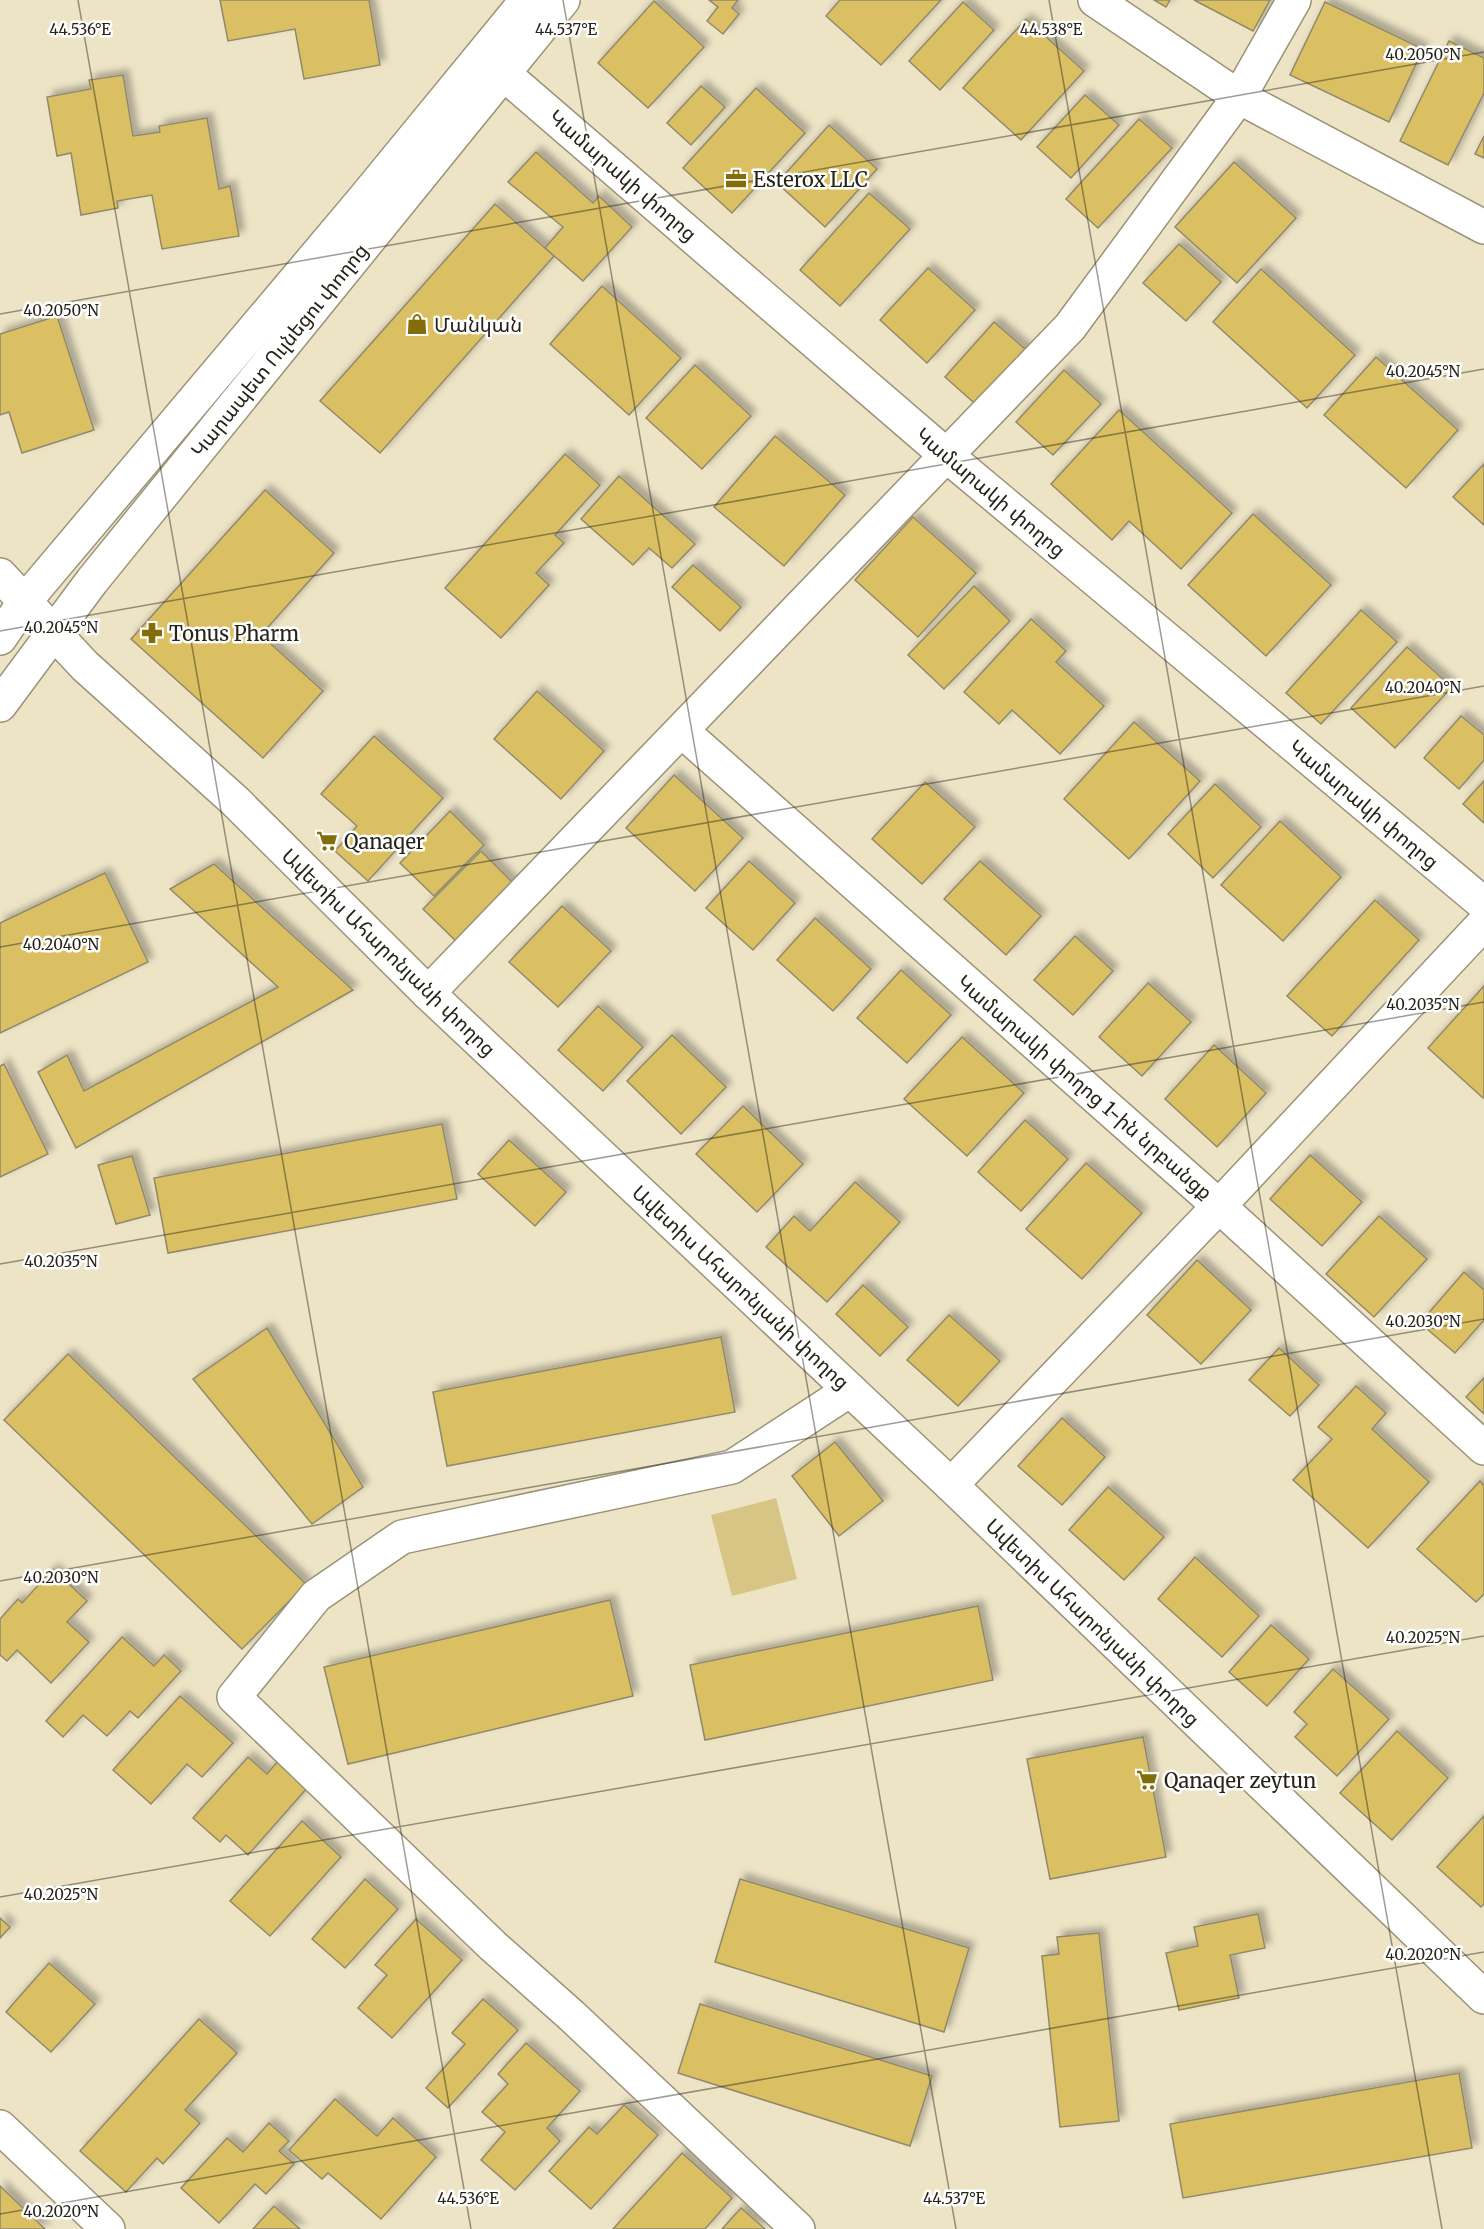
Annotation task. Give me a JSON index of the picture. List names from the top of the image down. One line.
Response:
{"streets":{"street":["Կամարակի փողոց","Կարապետ Ուլնեցու փողոց","Ավետիս Ահարոնյանի փողոց","Կամարակի փողոց 1-ին նրբանցք"]},"crossings":[["Կամարակի փողոց","Կարապետ Ուլնեցու փողոց"],["Կարապետ Ուլնեցու փողոց","Ավետիս Ահարոնյանի փողոց"]],"places":{"office":["Esterox LLC"],"shop":["Մանկան"],"pharmacy":["Tonus Pharm"],"supermarket":["Qanaqer","Qanaqer zeytun"]},"coordinates":["44.536°E","44.537°E","44.538°E","40.2050°N","40.2045°N","40.2040°N","40.2035°N","40.2030°N","40.2025°N","40.2020°N"]}
